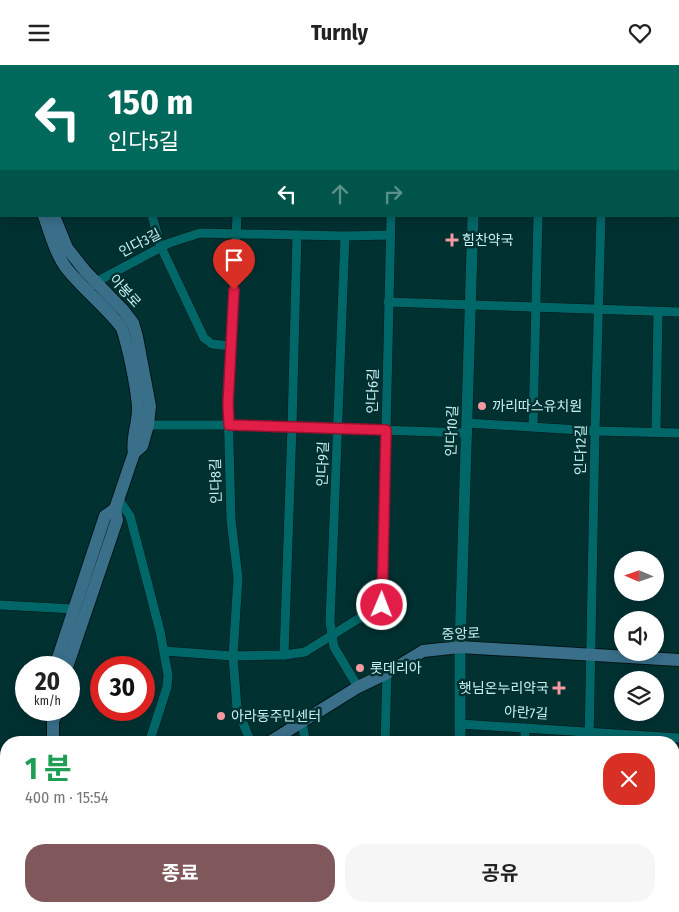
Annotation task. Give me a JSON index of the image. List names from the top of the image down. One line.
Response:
{"streets":{"main road":["아봉로","중앙로"],"street":["인다3길","인다6길","인다10길","인다12길","인다9길","인다8길","아란7길"]},"crossings":[["인다3길","아봉로"],["인다3길","인다6길"],["인다3길","인다9길"],["인다3길","인다8길"],["인다6길","인다9길"],["인다6길","인다8길"],["인다10길","중앙로"],["인다12길","중앙로"],["인다12길","아란7길"],["인다9길","중앙로"]],"places":{"health":["힘찬약국","햇님온누리약국"],"other":["까리따스유치원","롯데리아","아라동주민센터"]},"north":"left","page":{"header":"Turnly","turn":["150 m","인다5길"],"speed":"20 km/h","limit":"30","heading":["1 분","400 m · 15:54"],"buttons":["종료","공유"]}}
